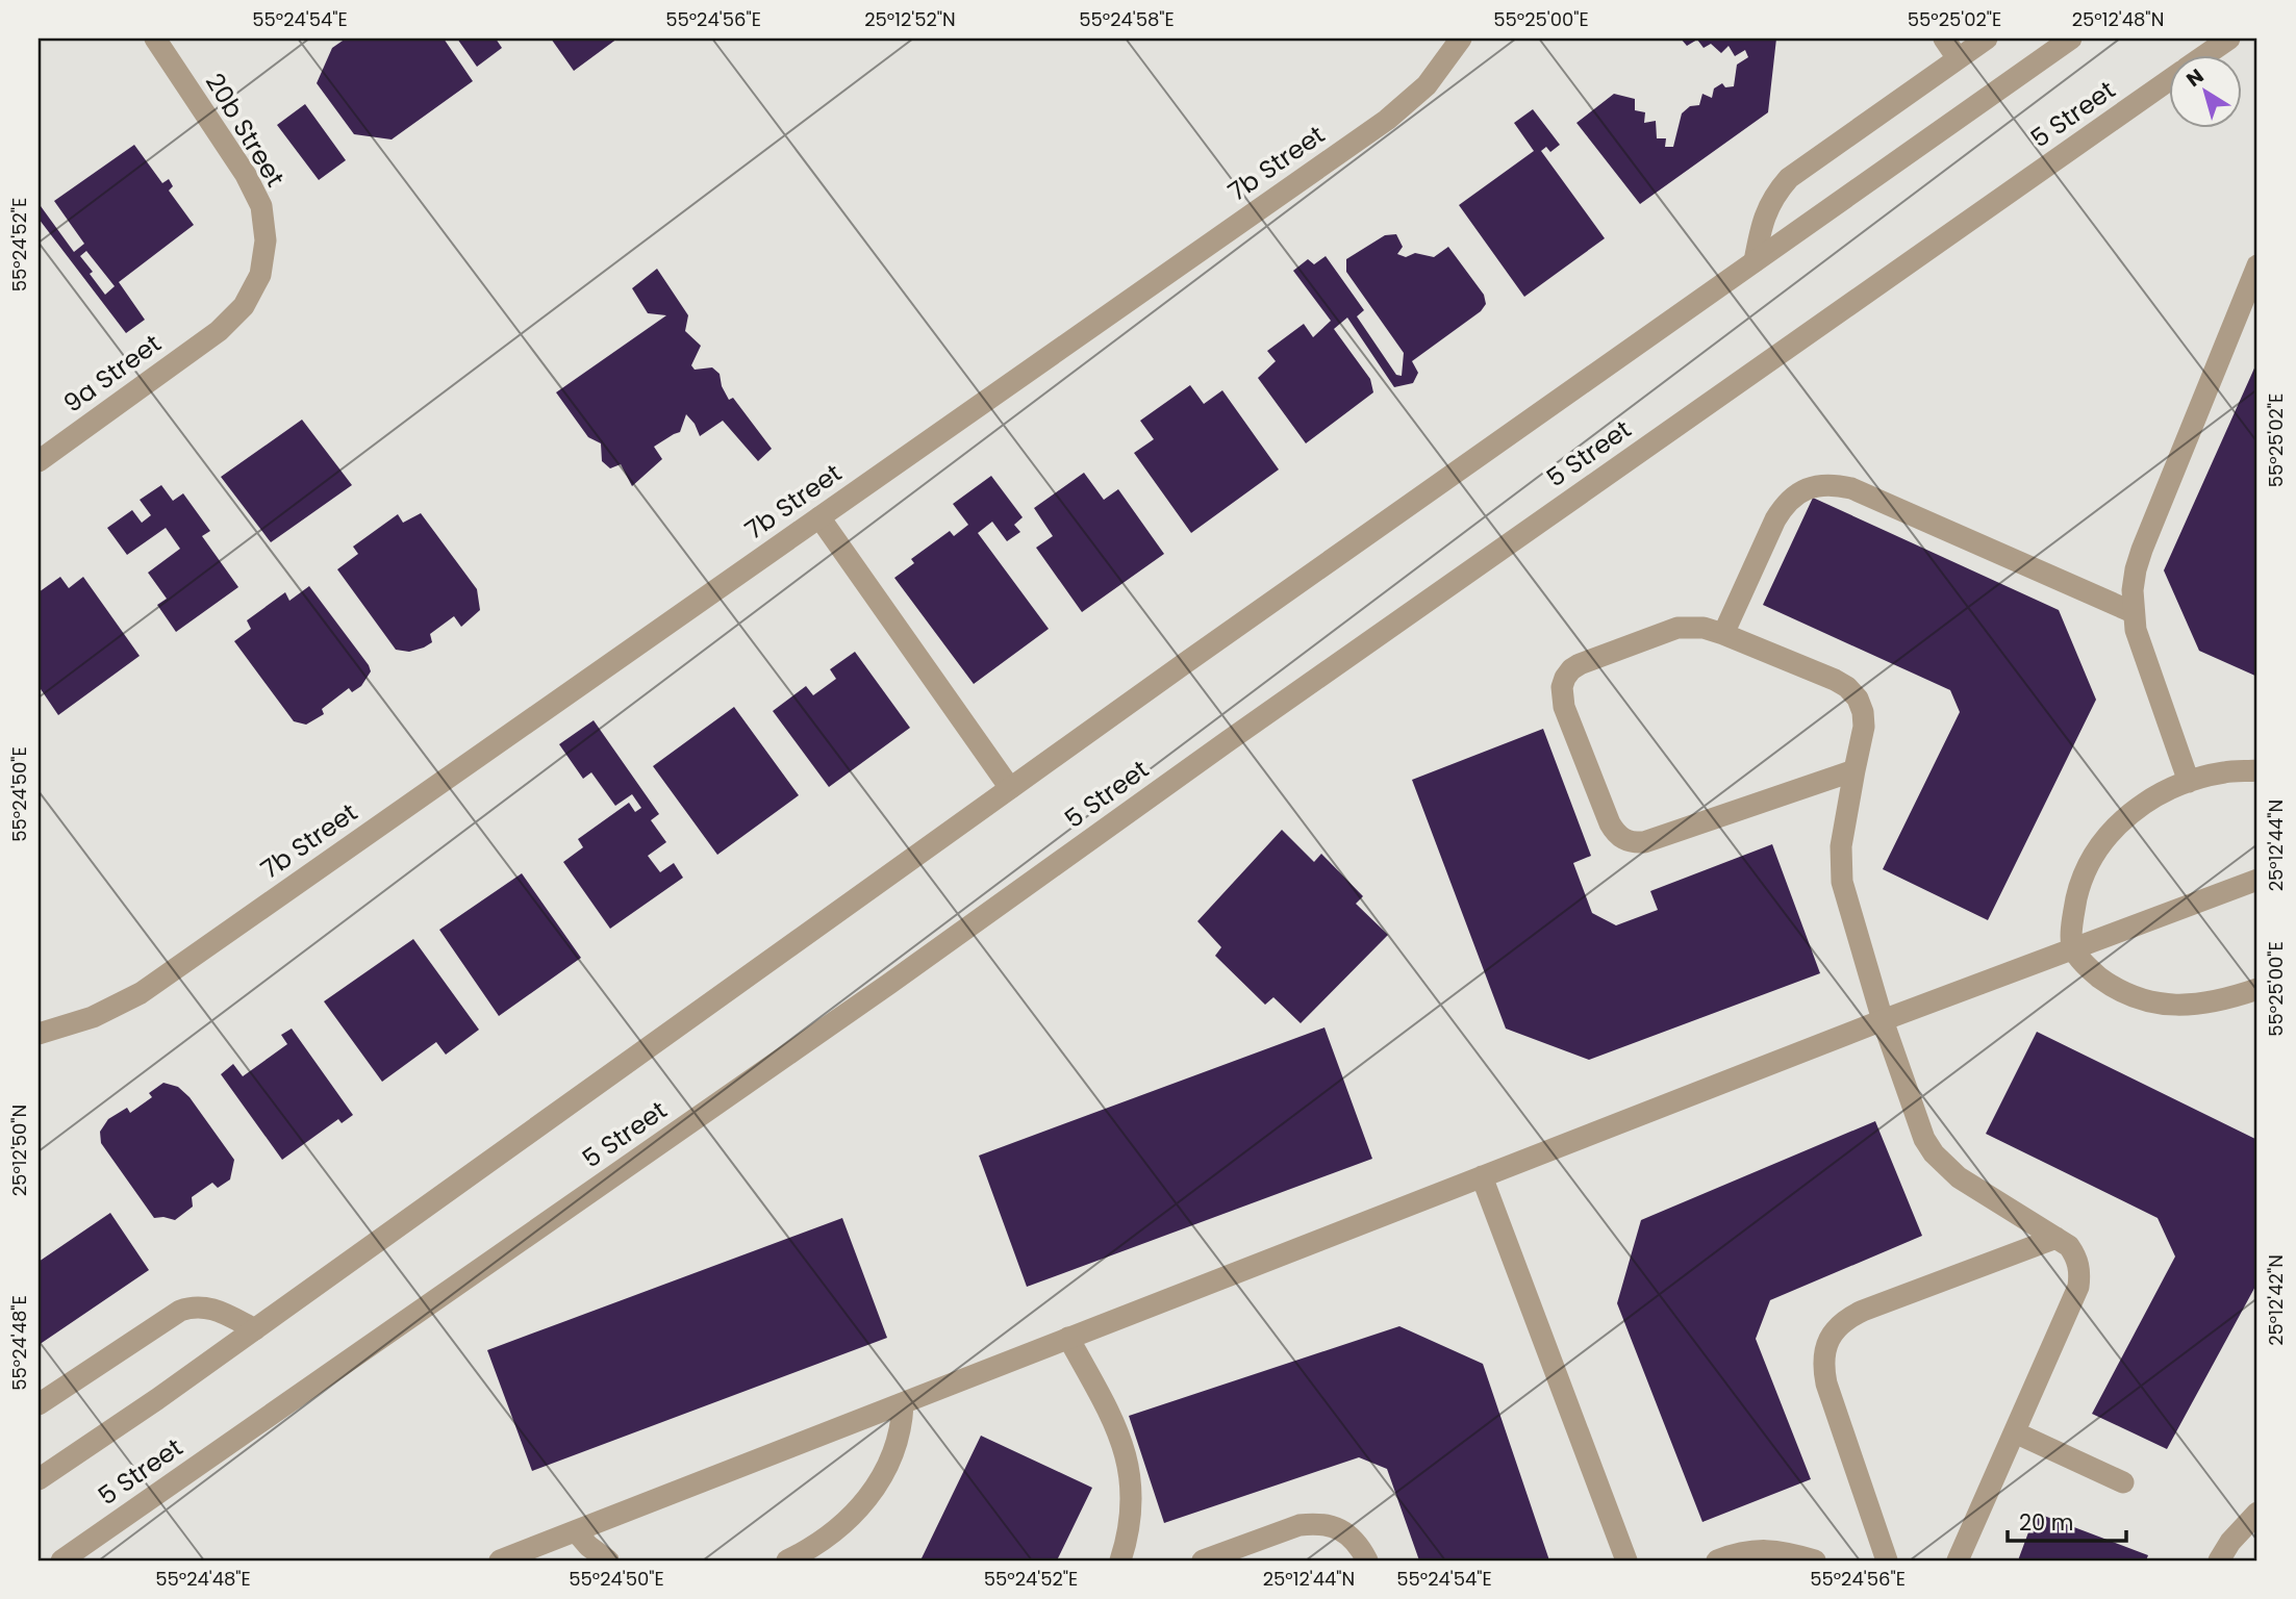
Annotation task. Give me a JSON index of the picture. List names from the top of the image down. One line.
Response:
{"streets":{"street":["5 Street","20b Street","7b Street","9a Street"]},"crossings":[["20b Street","9a Street"]],"scale_bar":"20 m","north":"top left","coordinates":["55°24'54\"E","55°24'56\"E","25°12'52\"N","55°24'58\"E","55°25'00\"E","55°25'02\"E","25°12'48\"N","55°24'52\"E","55°24'50\"E","25°12'44\"N","25°12'50\"N","25°12'42\"N","55°24'48\"E"]}
